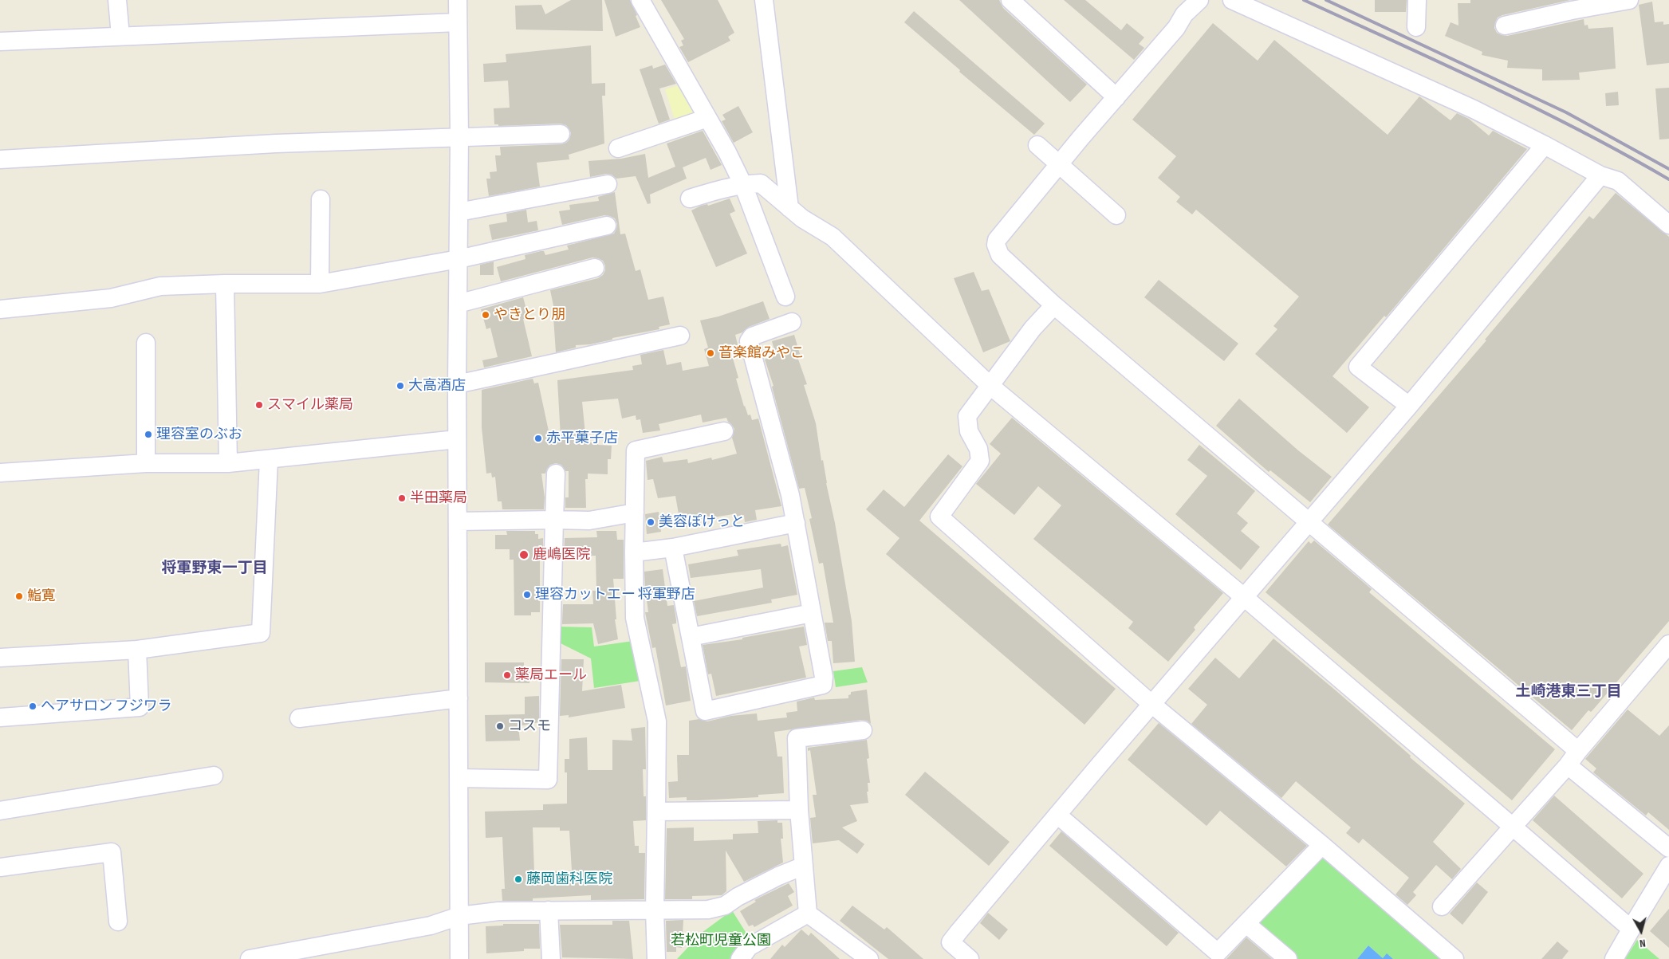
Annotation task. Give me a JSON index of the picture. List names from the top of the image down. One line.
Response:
{"districts":["将軍野東一丁目","土崎港東三丁目"],"parks":["若松町児童公園"],"places":["やきとり朋","音楽館みやこ","大高酒店","スマイル薬局","理容室のぶお","赤平菓子店","半田薬局","美容ぽけっと","鹿嶋医院","理容カットエー 将軍野店","鮨寛","薬局エール","ヘアサロン フジワラ","コスモ","藤岡歯科医院"],"north":"bottom"}
